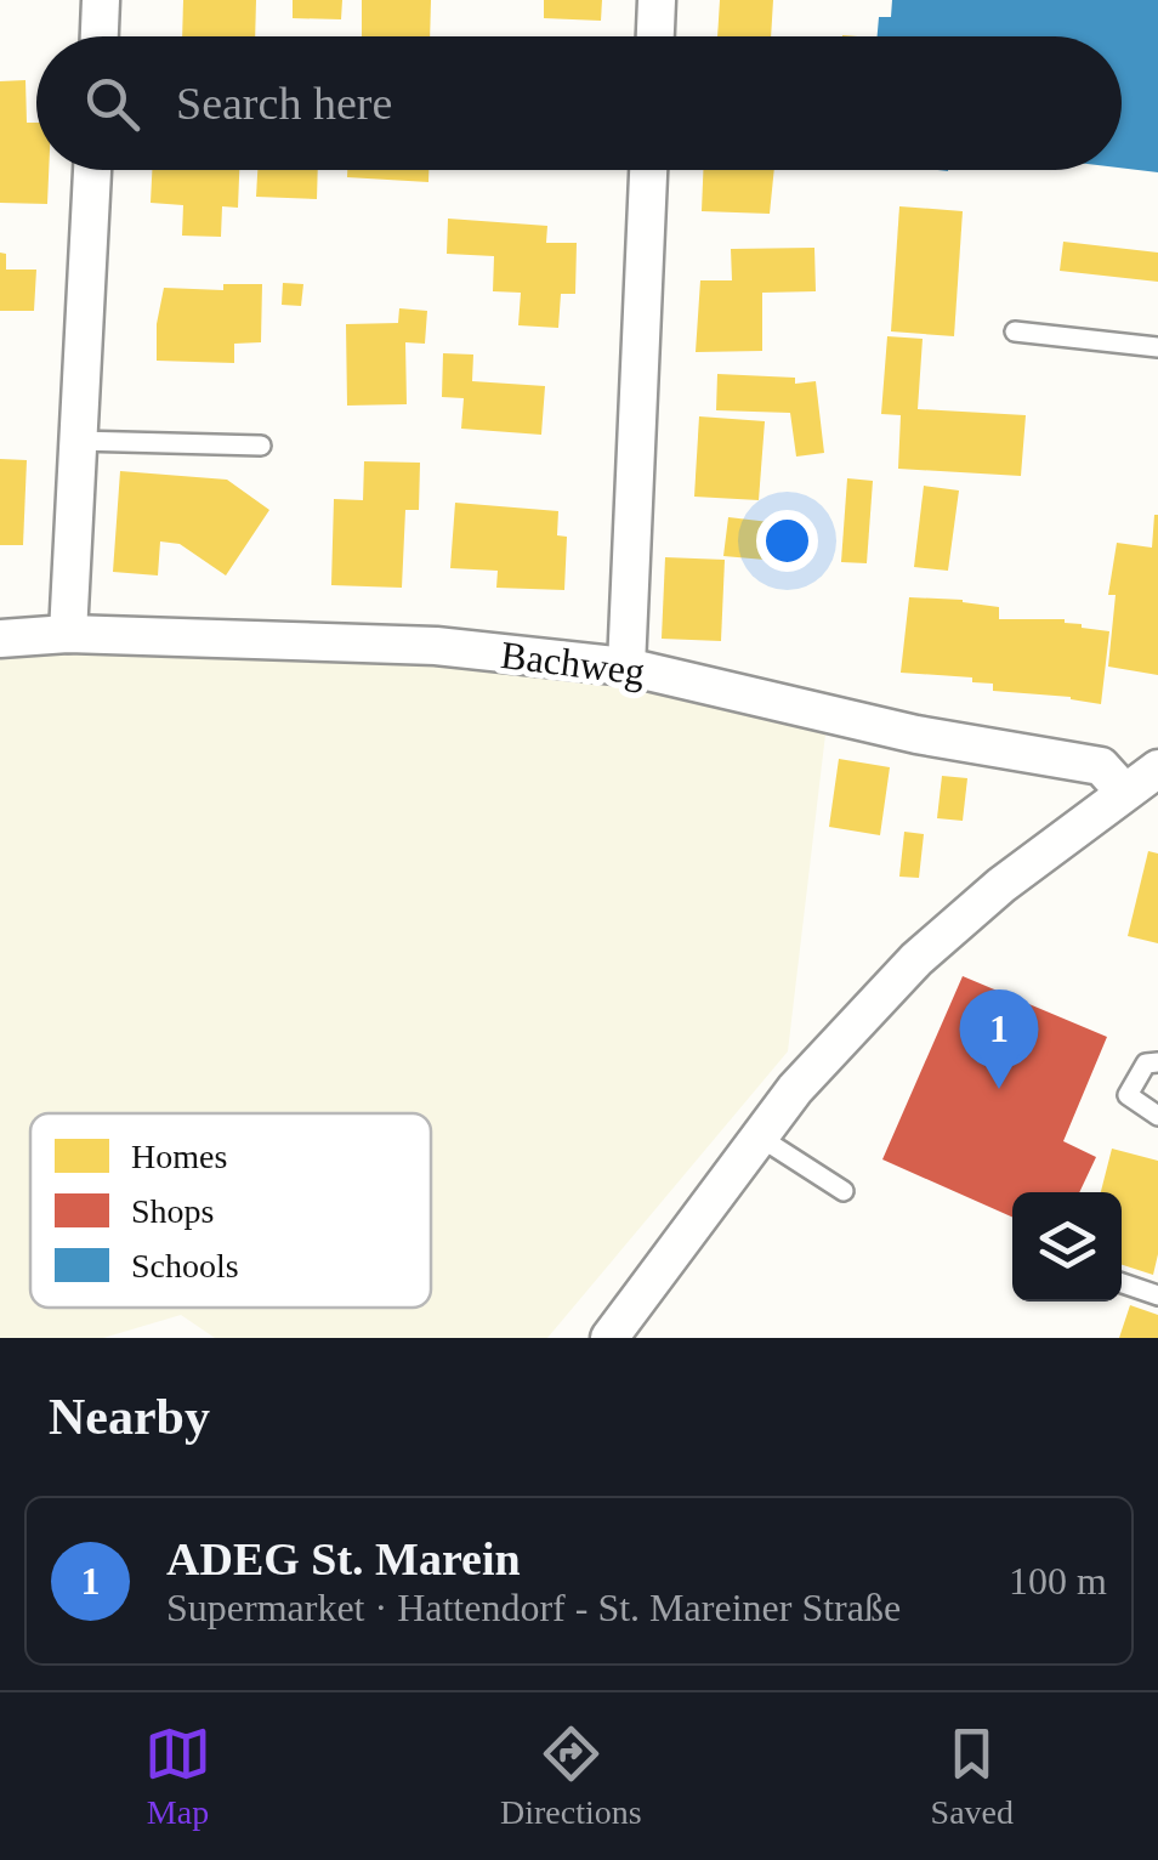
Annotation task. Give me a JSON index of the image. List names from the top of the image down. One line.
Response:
{"streets":{"street":["Bachweg"]},"legend":["Homes","Shops","Schools"],"page":{"search":"Search here","pins":"1","heading":"Nearby","list":[{"mark":"1","name":"ADEG St. Marein","note":"Supermarket · Hattendorf - St. Mareiner Straße","value":"100 m"}],"nav":["Map","Directions","Saved"]}}
